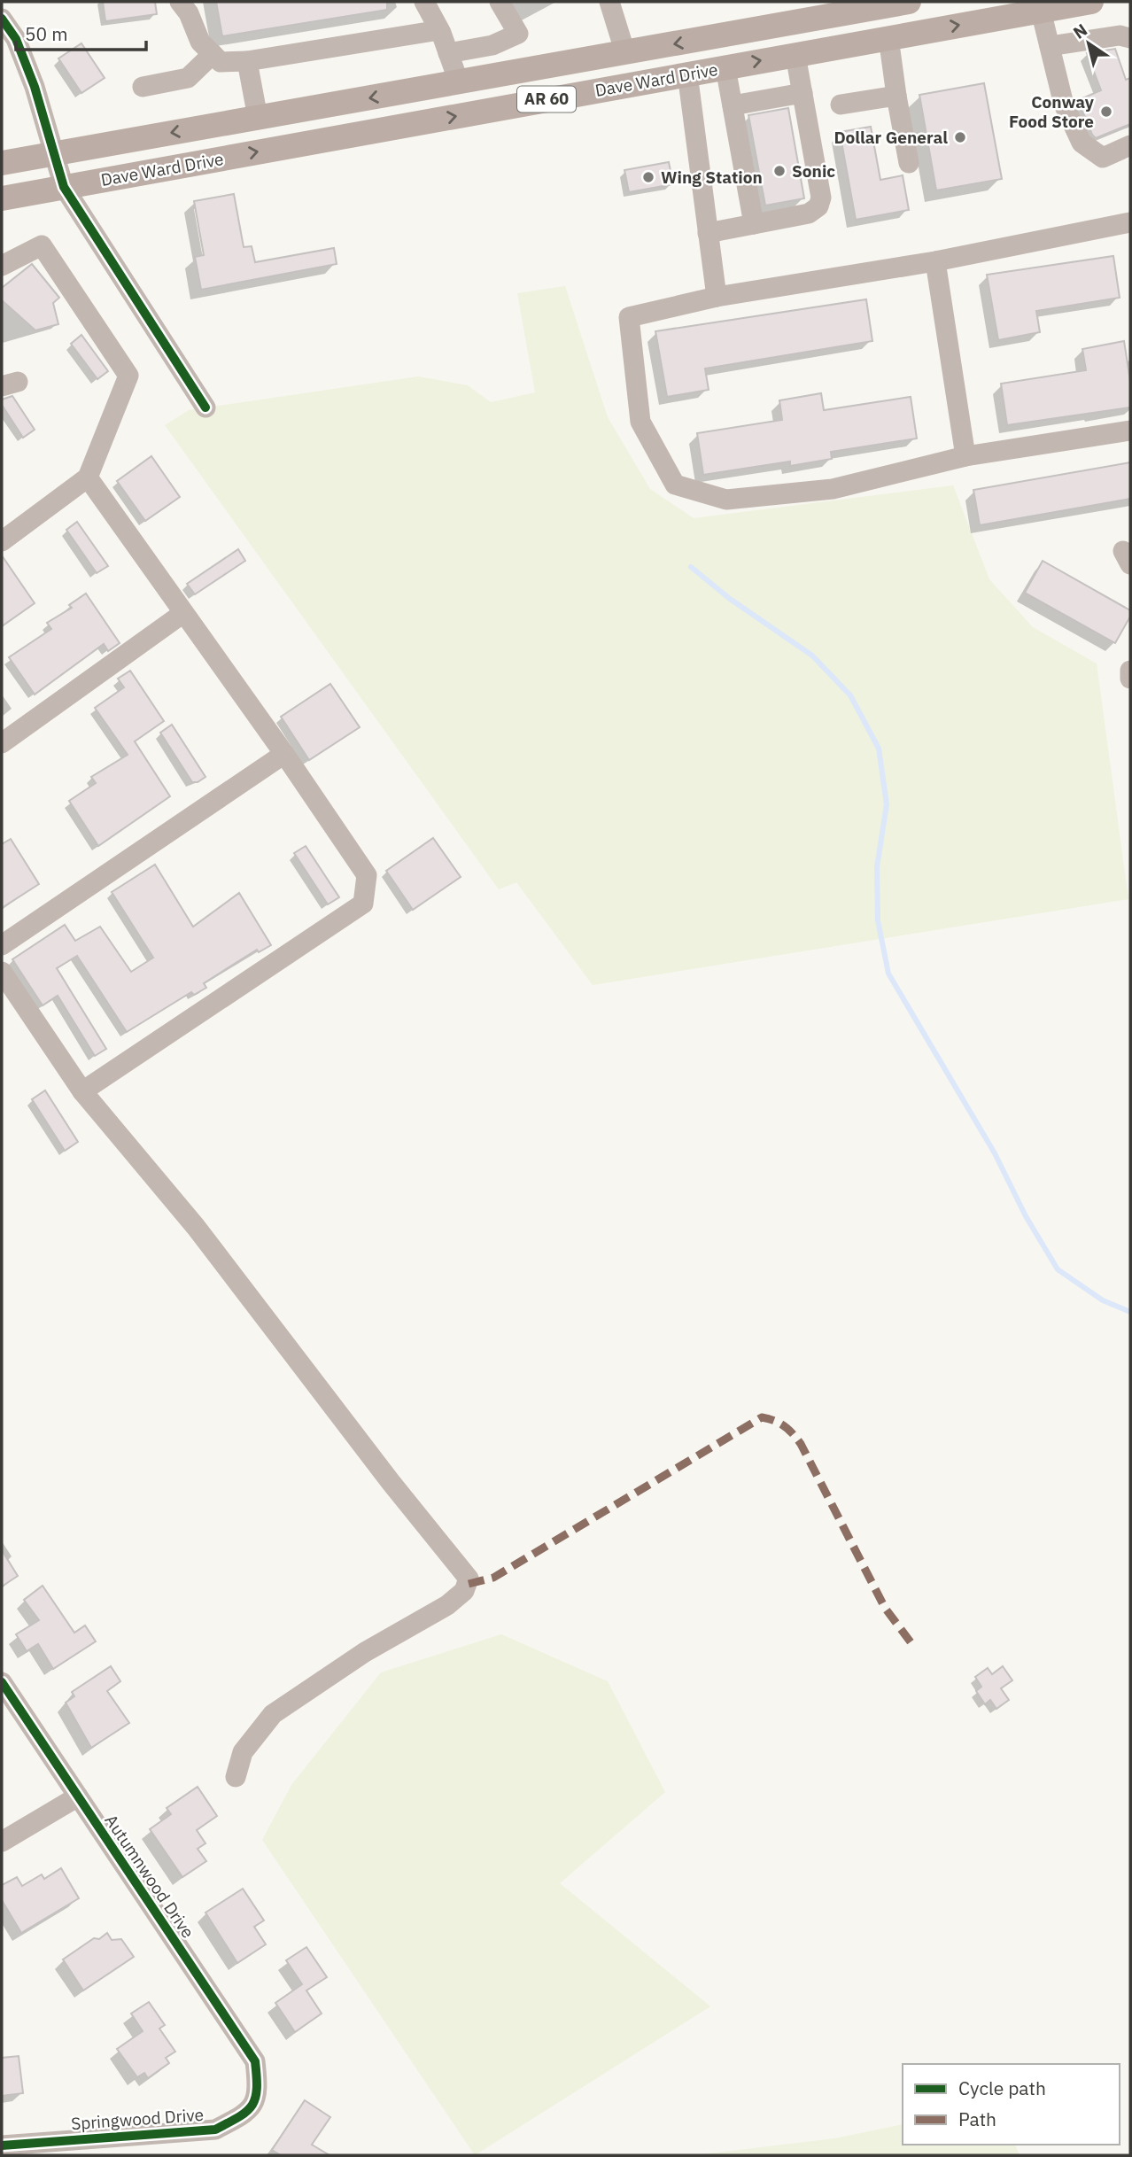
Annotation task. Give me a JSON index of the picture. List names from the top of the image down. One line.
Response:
{"streets":{"main road":["Dave Ward Drive","AR 60"],"street":["Autumnwood Drive","Springwood Drive"]},"crossings":[["Autumnwood Drive","Springwood Drive"]],"places":["Conway Food Store","Dollar General","Sonic","Wing Station"],"legend":["Cycle path","Path"],"scale_bar":"50 m","north":"top left"}
